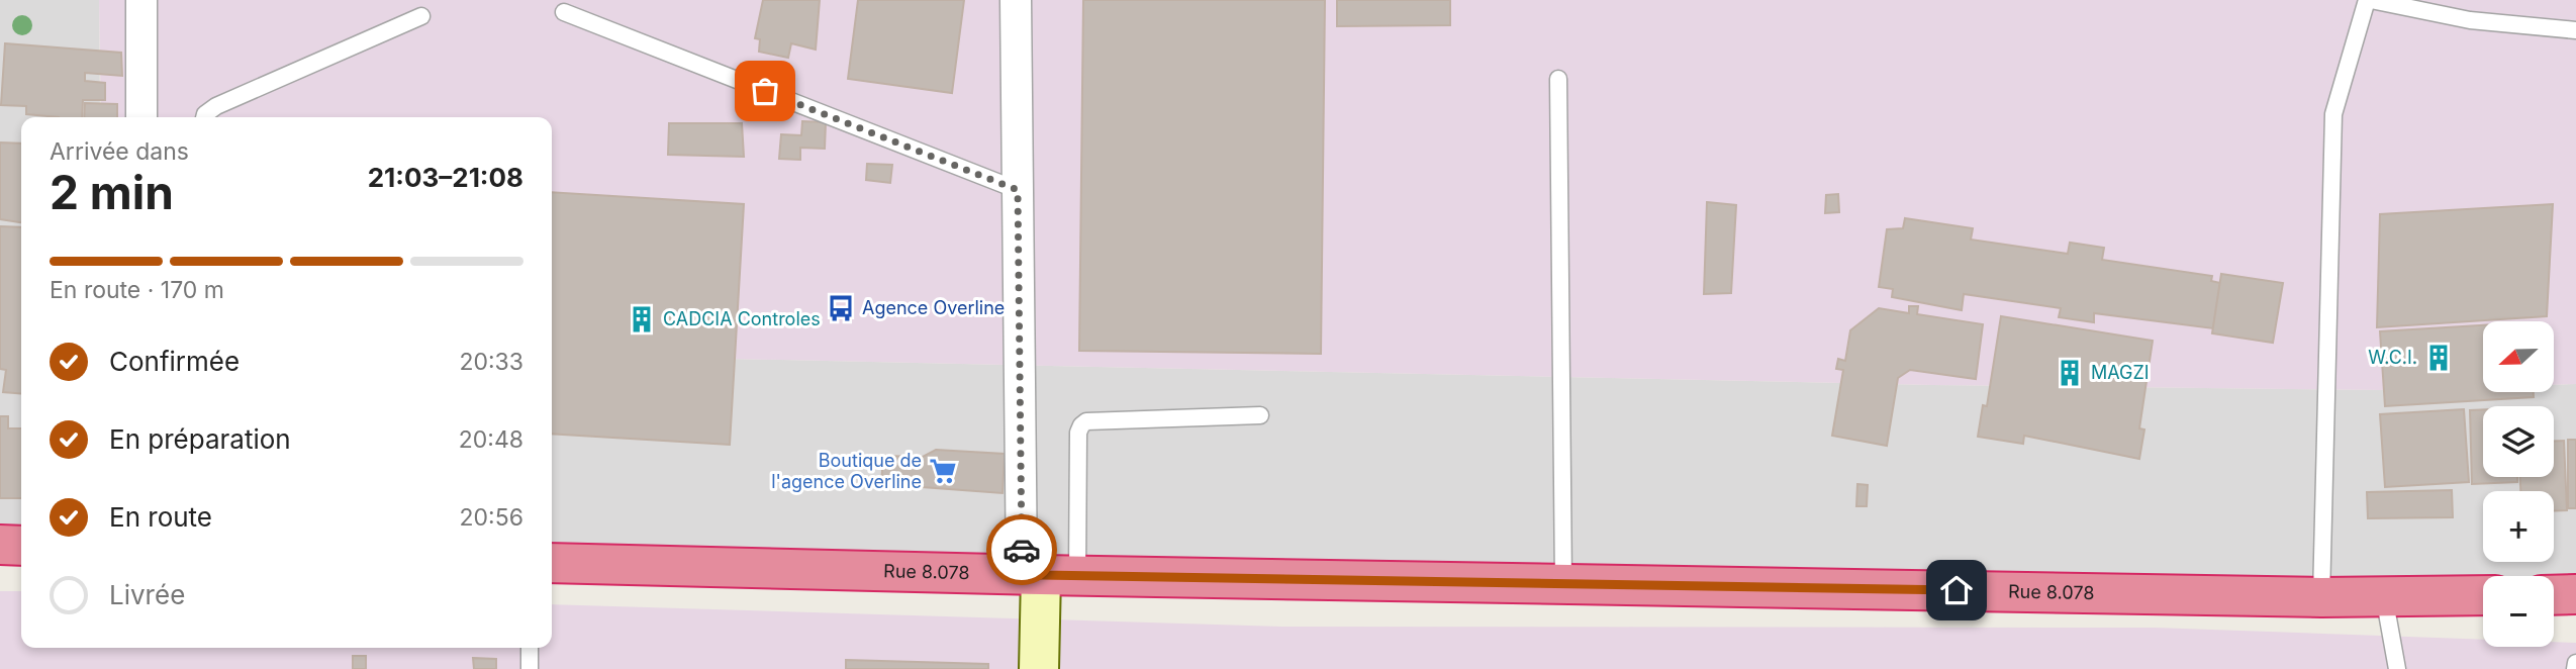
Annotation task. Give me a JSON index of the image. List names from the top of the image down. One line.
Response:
{"streets":{"highway":["Rue 8.078"]},"places":{"bus stop":["Agence Overline"],"building":["CADCIA Controles","W.C.I.","MAGZI"],"supermarket":["Boutique de l'agence Overline"]},"north":"left","page":{"heading":["2 min","Arrivée dans","21:03–21:08"],"bar":"En route · 170 m","map_buttons":["+","−"],"list":[["Confirmée","20:33"],["En préparation","20:48"],["En route","20:56"],"Livrée"]}}
